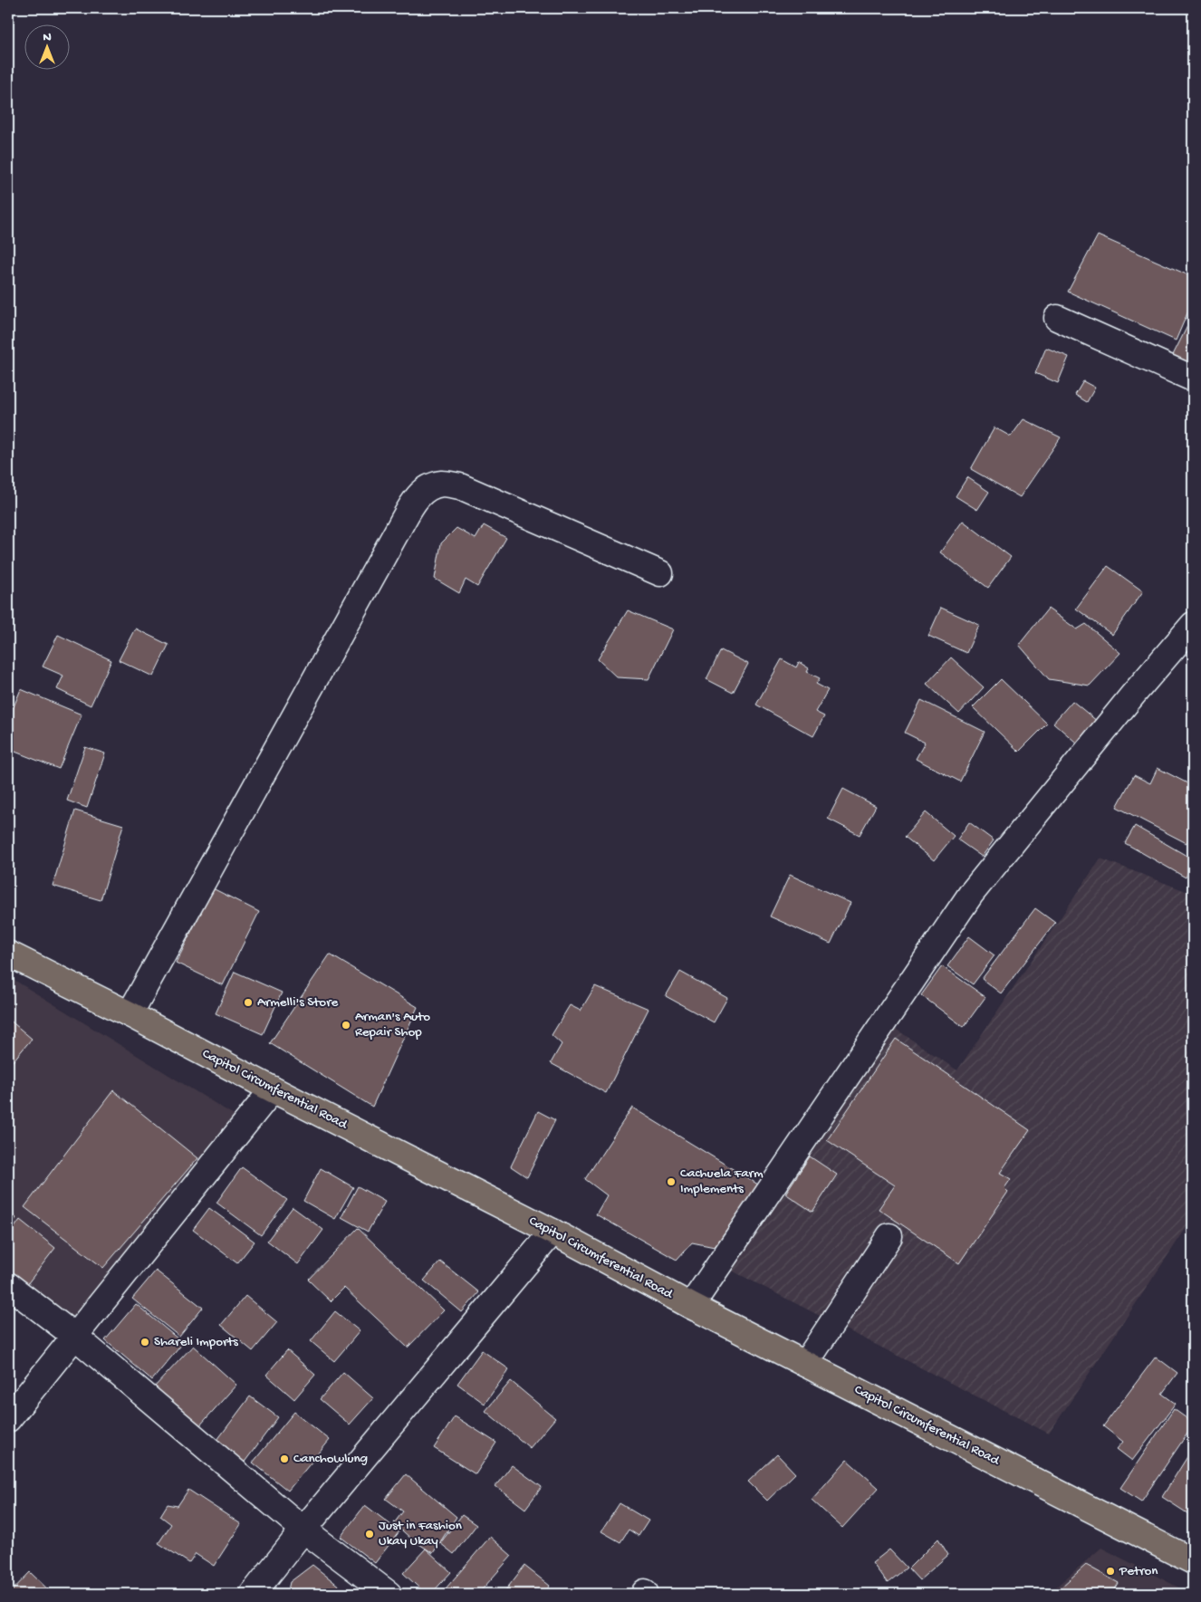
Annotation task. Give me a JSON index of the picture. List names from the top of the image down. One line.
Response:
{"streets":{"main road":["Capitol Circumferential Road"]},"places":["Armelli's Store","Arman's Auto Repair Shop","Cachuela Farm Implements","Shareli Imports","Canchowlung","Just in Fashion Ukay Ukay","Petron"],"north":"top"}
